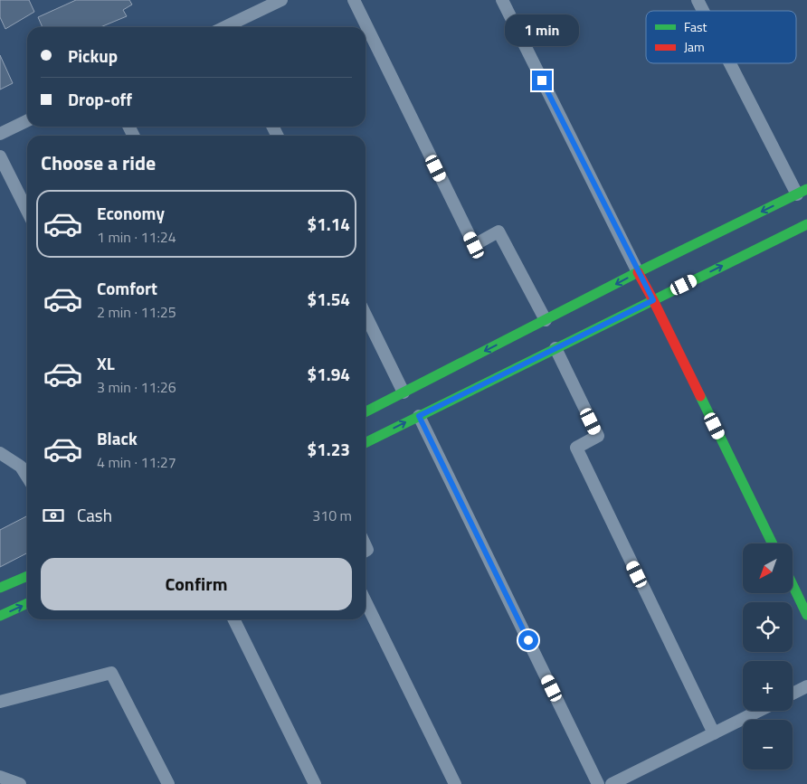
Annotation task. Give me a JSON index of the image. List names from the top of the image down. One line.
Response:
{"legend":["Fast","Jam"],"north":"bottom left","page":{"bubble":"1 min","banner":["Pickup","Drop-off"],"heading":"Choose a ride","list":[{"name":"Economy","note":"1 min · 11:24","value":"$1.14"},{"name":"Comfort","note":"2 min · 11:25","value":"$1.54"},{"name":"XL","note":"3 min · 11:26","value":"$1.94"},{"name":"Black","note":"4 min · 11:27","value":"$1.23"}],"pay":["Cash","310 m"],"map_buttons":["+","−"],"buttons":"Confirm"}}
